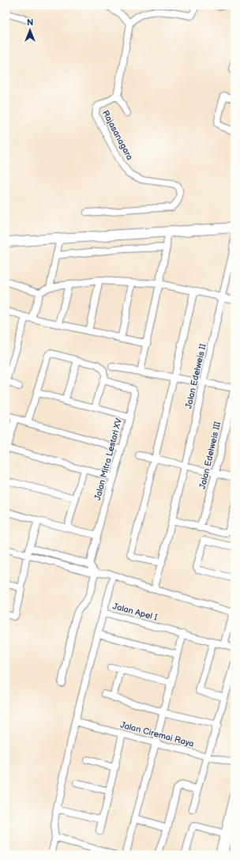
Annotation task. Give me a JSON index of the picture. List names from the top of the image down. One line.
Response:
{"streets":{"street":["Rajasanagara","Jalan Edelweis II","Jalan Edelweis III","Jalan Mitra Lestari XV","Jalan Apel I","Jalan Ciremai Raya"]},"crossings":[["Jalan Apel I","Jalan Ciremai Raya"]],"north":"top"}
